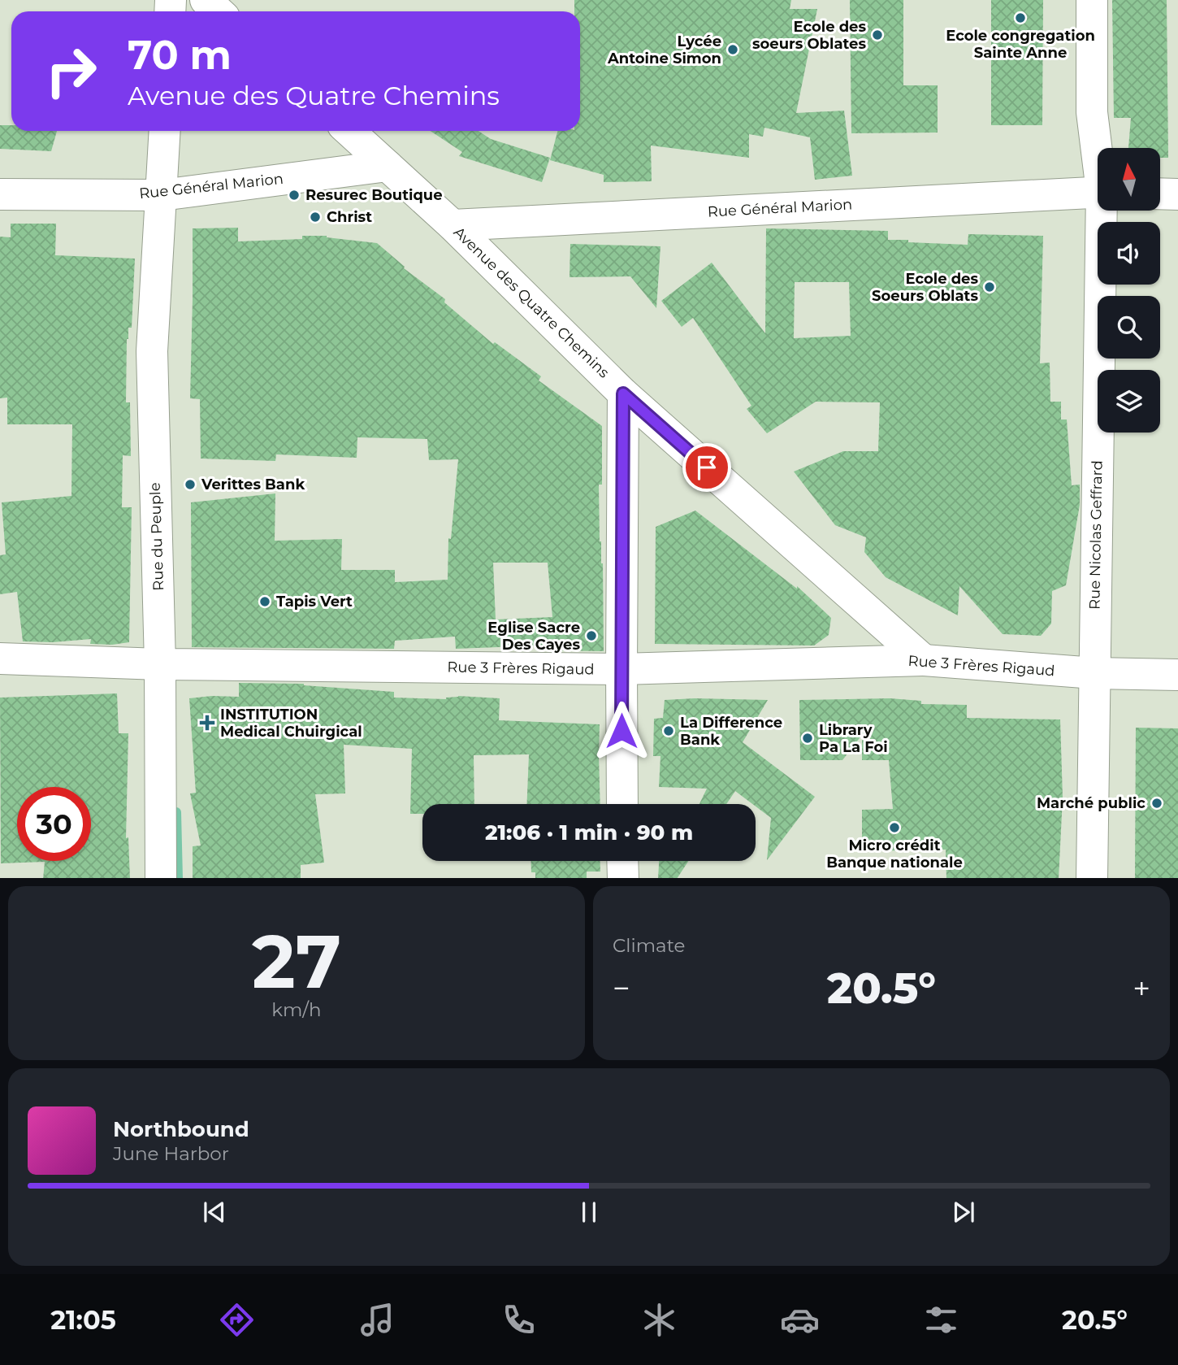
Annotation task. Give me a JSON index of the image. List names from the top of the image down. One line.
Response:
{"streets":{"street":["Rue Général Marion","Avenue des Quatre Chemins","Rue Nicolas Geffrard","Rue du Peuple","Rue 3 Frères Rigaud"]},"crossings":[["Rue Général Marion","Avenue des Quatre Chemins"],["Rue Général Marion","Rue du Peuple"],["Avenue des Quatre Chemins","Rue 3 Frères Rigaud"],["Rue Nicolas Geffrard","Rue 3 Frères Rigaud"],["Rue du Peuple","Rue 3 Frères Rigaud"]],"places":{"other":["Ecole congregation Sainte Anne","Ecole des soeurs Oblates","Lycée Antoine Simon","Resurec Boutique","Christ","Ecole des Soeurs Oblats","Verittes Bank","Tapis Vert","Eglise Sacre Des Cayes","La Difference Bank","Library Pa La Foi","Marché public","Micro crédit Banque nationale"],"health":["INSTITUTION Medical Chuirgical"]},"north":"top","page":{"turn":["70 m","Avenue des Quatre Chemins"],"limit":"30","trip":"21:06 · 1 min · 90 m","tile":[["27","km/h"],"Climate"],"heat":["−","20.5°","+"],"song":["Northbound","June Harbor"],"tabs":["21:05","20.5°"]}}
